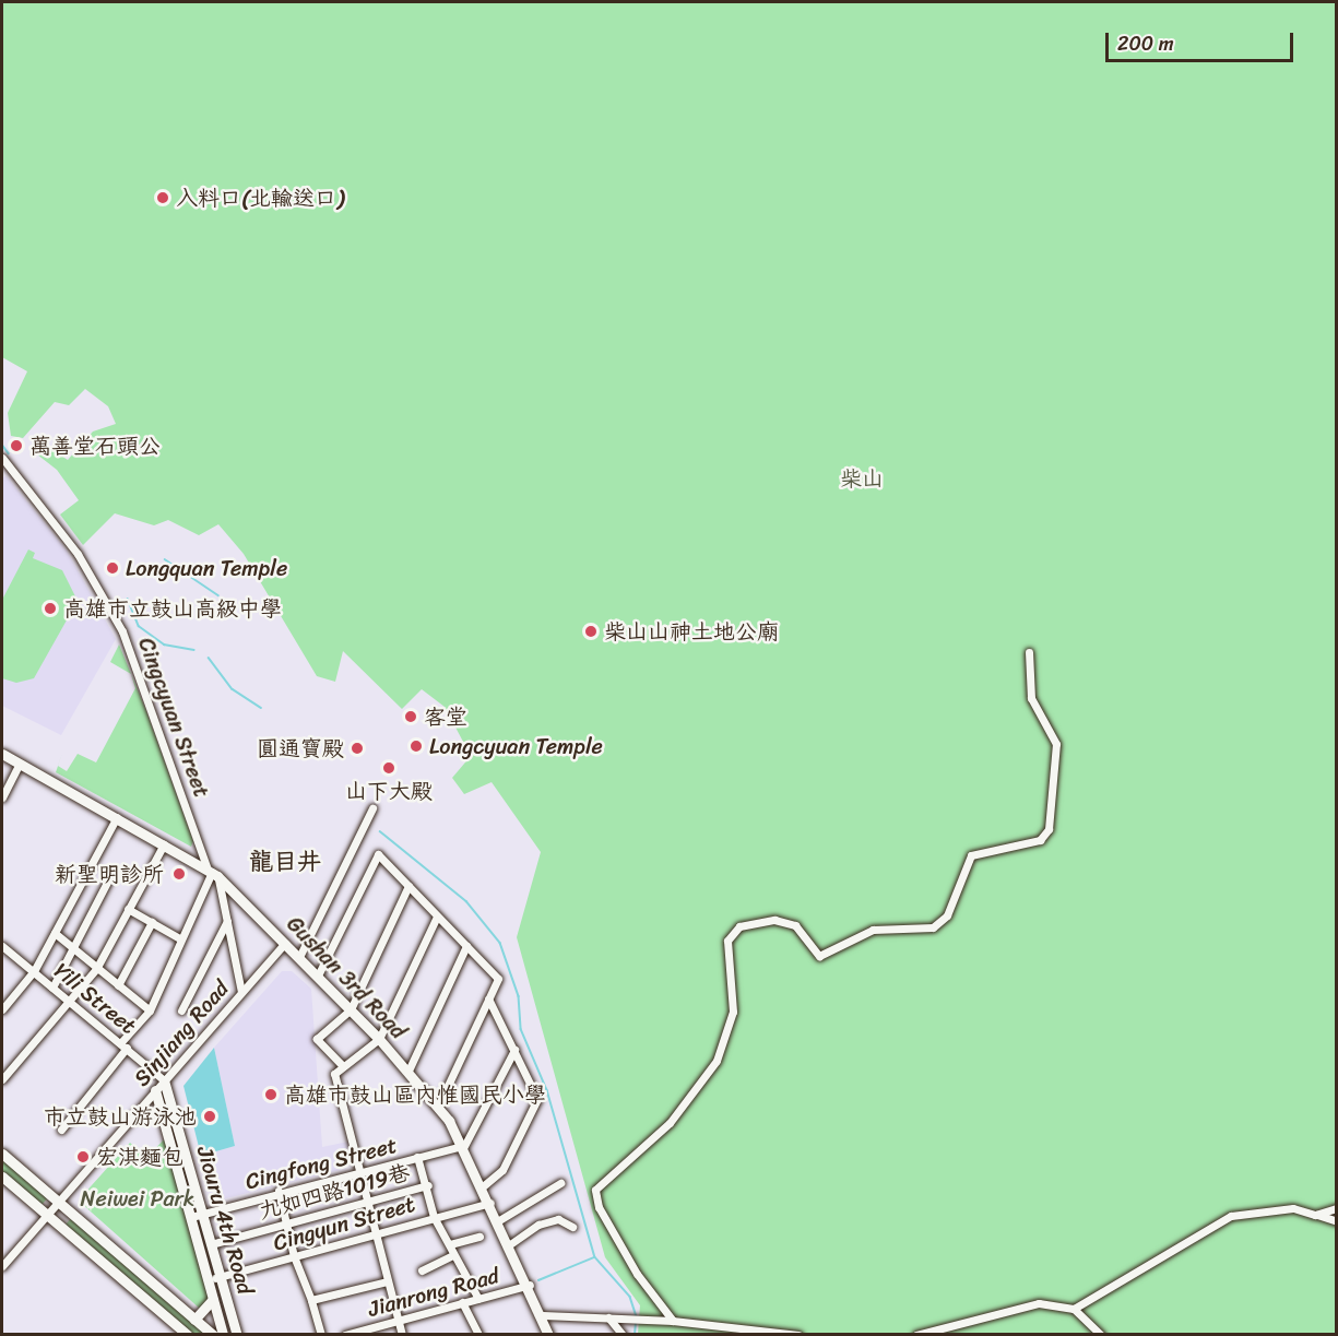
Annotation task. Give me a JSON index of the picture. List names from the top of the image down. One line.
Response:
{"streets":{"street":["Cingcyuan Street","Gushan 3rd Road","Yili Street","Sinjiang Road","Cingfong Street","九如四路1019巷","Jiouru 4th Road","Cingyun Street","Jianrong Road"]},"crossings":[["Cingcyuan Street","Gushan 3rd Road"],["Cingcyuan Street","Sinjiang Road"],["Gushan 3rd Road","Sinjiang Road"],["Gushan 3rd Road","Cingfong Street"],["Gushan 3rd Road","Cingyun Street"],["Gushan 3rd Road","Jianrong Road"],["Yili Street","Sinjiang Road"],["Yili Street","Jiouru 4th Road"],["Sinjiang Road","Jiouru 4th Road"],["Cingfong Street","Jiouru 4th Road"],["九如四路1019巷","Jiouru 4th Road"],["Jiouru 4th Road","Cingyun Street"]],"districts":["龍目井"],"parks":["柴山","Neiwei Park"],"places":["入料口(北輸送口)","萬善堂石頭公","Longquan Temple","高雄市立鼓山高級中學","柴山山神土地公廟","客堂","Longcyuan Temple","圓通寶殿","山下大殿","新聖明診所","高雄市鼓山區內惟國民小學","市立鼓山游泳池","宏淇麵包"],"scale_bar":"200 m"}
